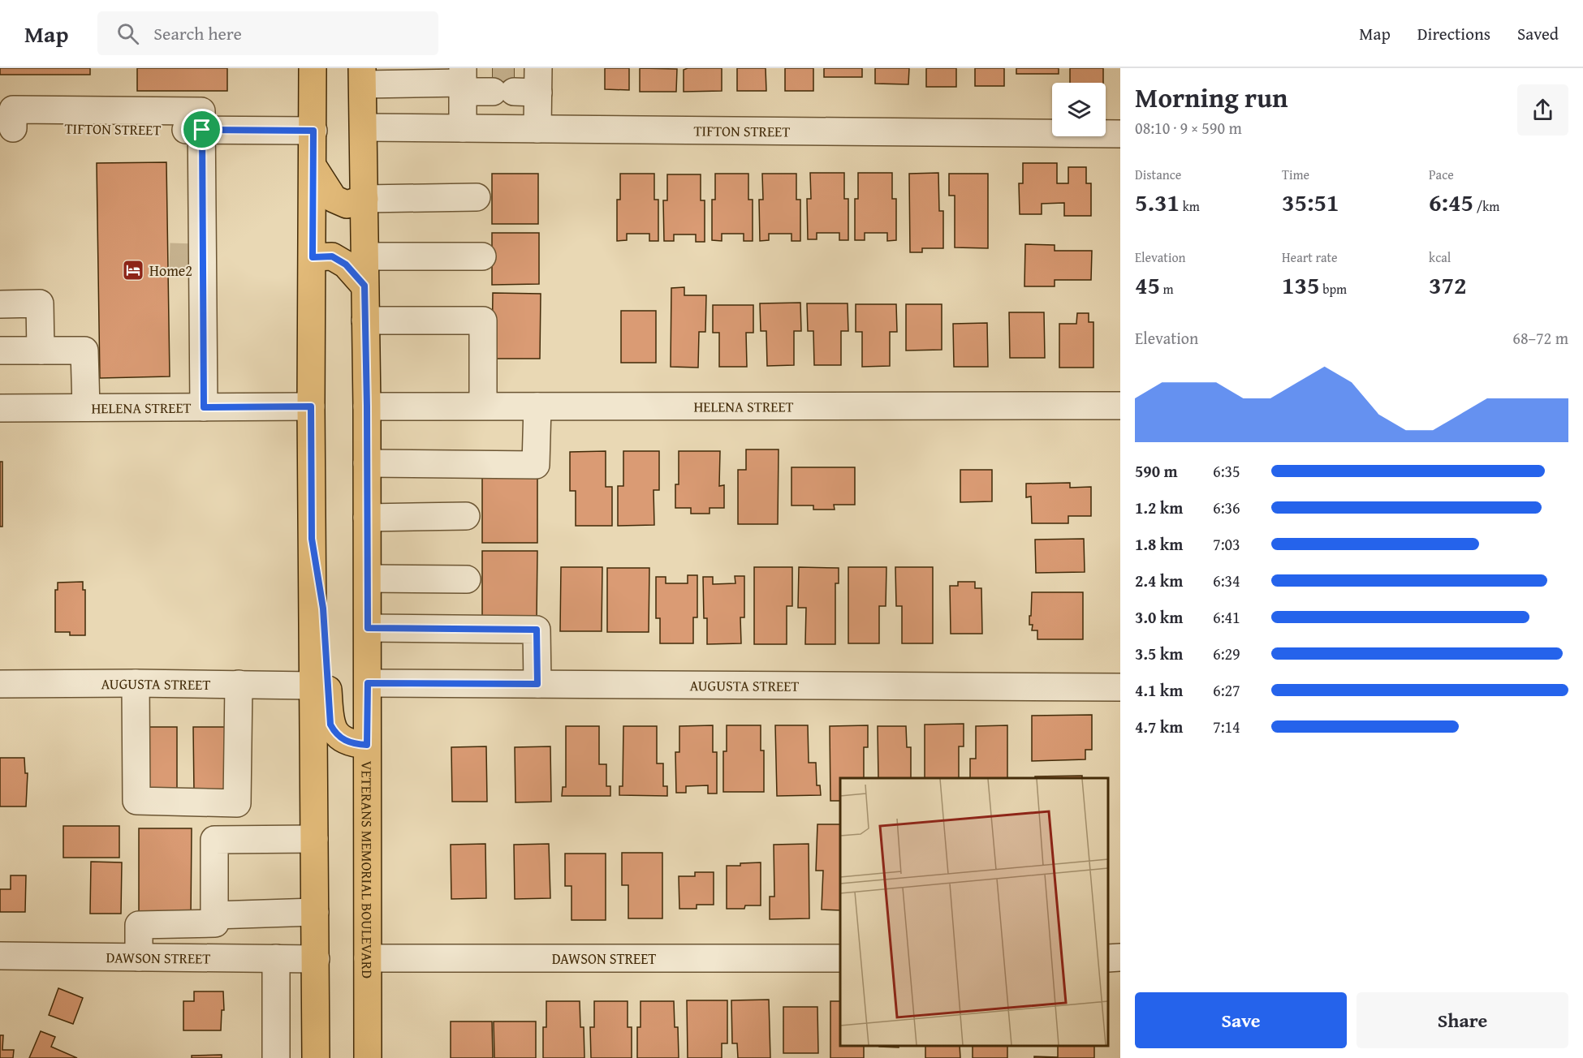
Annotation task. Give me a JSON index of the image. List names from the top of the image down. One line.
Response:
{"streets":{"main road":["VETERANS MEMORIAL BOULEVARD"],"street":["TIFTON STREET","HELENA STREET","AUGUSTA STREET","DAWSON STREET"]},"crossings":[["TIFTON STREET","VETERANS MEMORIAL BOULEVARD"],["HELENA STREET","VETERANS MEMORIAL BOULEVARD"],["AUGUSTA STREET","VETERANS MEMORIAL BOULEVARD"],["VETERANS MEMORIAL BOULEVARD","DAWSON STREET"]],"places":{"hotel":["Home2"]},"page":{"header":"Map","search":"Search here","nav":["Map","Directions","Saved"],"heading":["Morning run","08:10 · 9 × 590 m"],"stats":[["Distance","5.31 km"],["Time","35:51"],["Pace","6:45 /km"],["Elevation","45 m"],["Heart rate","135 bpm"],["kcal","372"]],"chart":["Elevation","68–72 m"],"list":[{"name":"590 m","note":"6:35"},{"name":"1.2 km","note":"6:36"},{"name":"1.8 km","note":"7:03"},{"name":"2.4 km","note":"6:34"},{"name":"3.0 km","note":"6:41"},{"name":"3.5 km","note":"6:29"},{"name":"4.1 km","note":"6:27"},{"name":"4.7 km","note":"7:14"}],"buttons":["Save","Share"]}}
